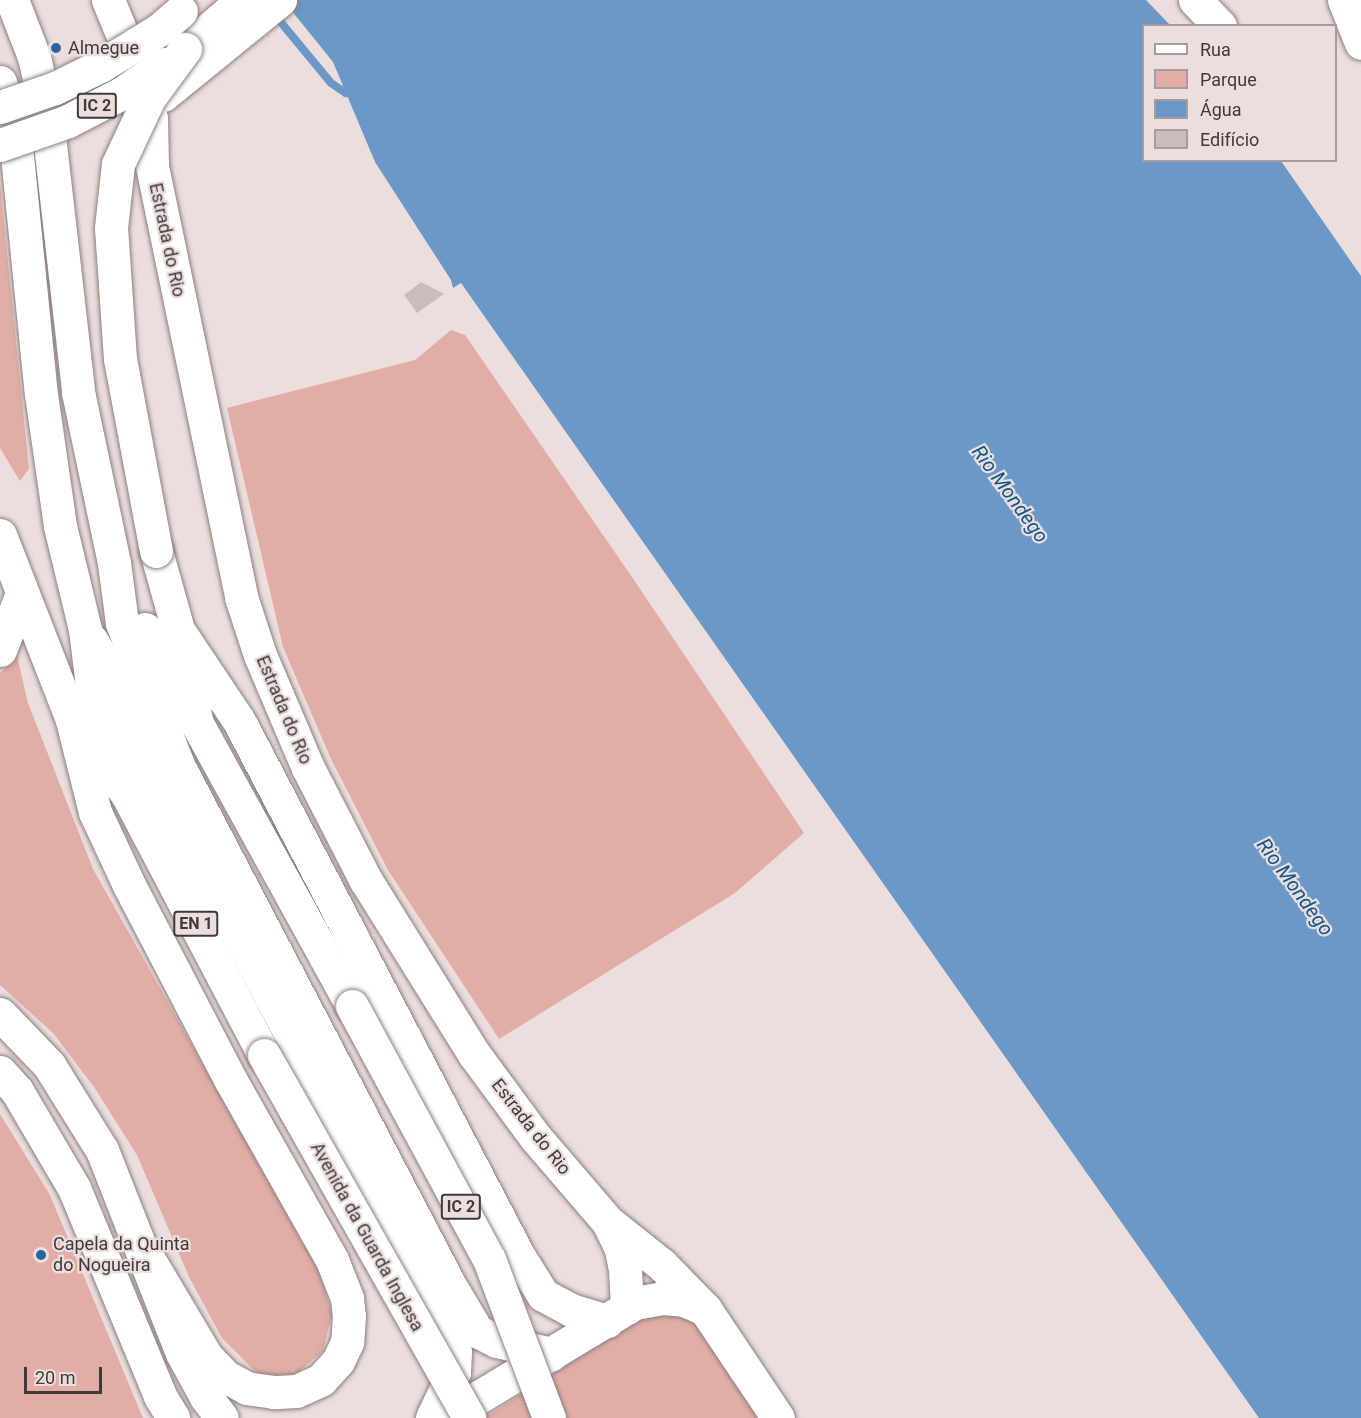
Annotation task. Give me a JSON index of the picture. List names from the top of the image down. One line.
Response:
{"streets":{"main road":["IC 2","Estrada do Rio","EN 1","Avenida da Guarda Inglesa"]},"water":["Rio Mondego"],"places":["Almegue","Capela da Quinta do Nogueira"],"legend":["Rua","Parque","Água","Edifício"],"scale_bar":"20 m"}
